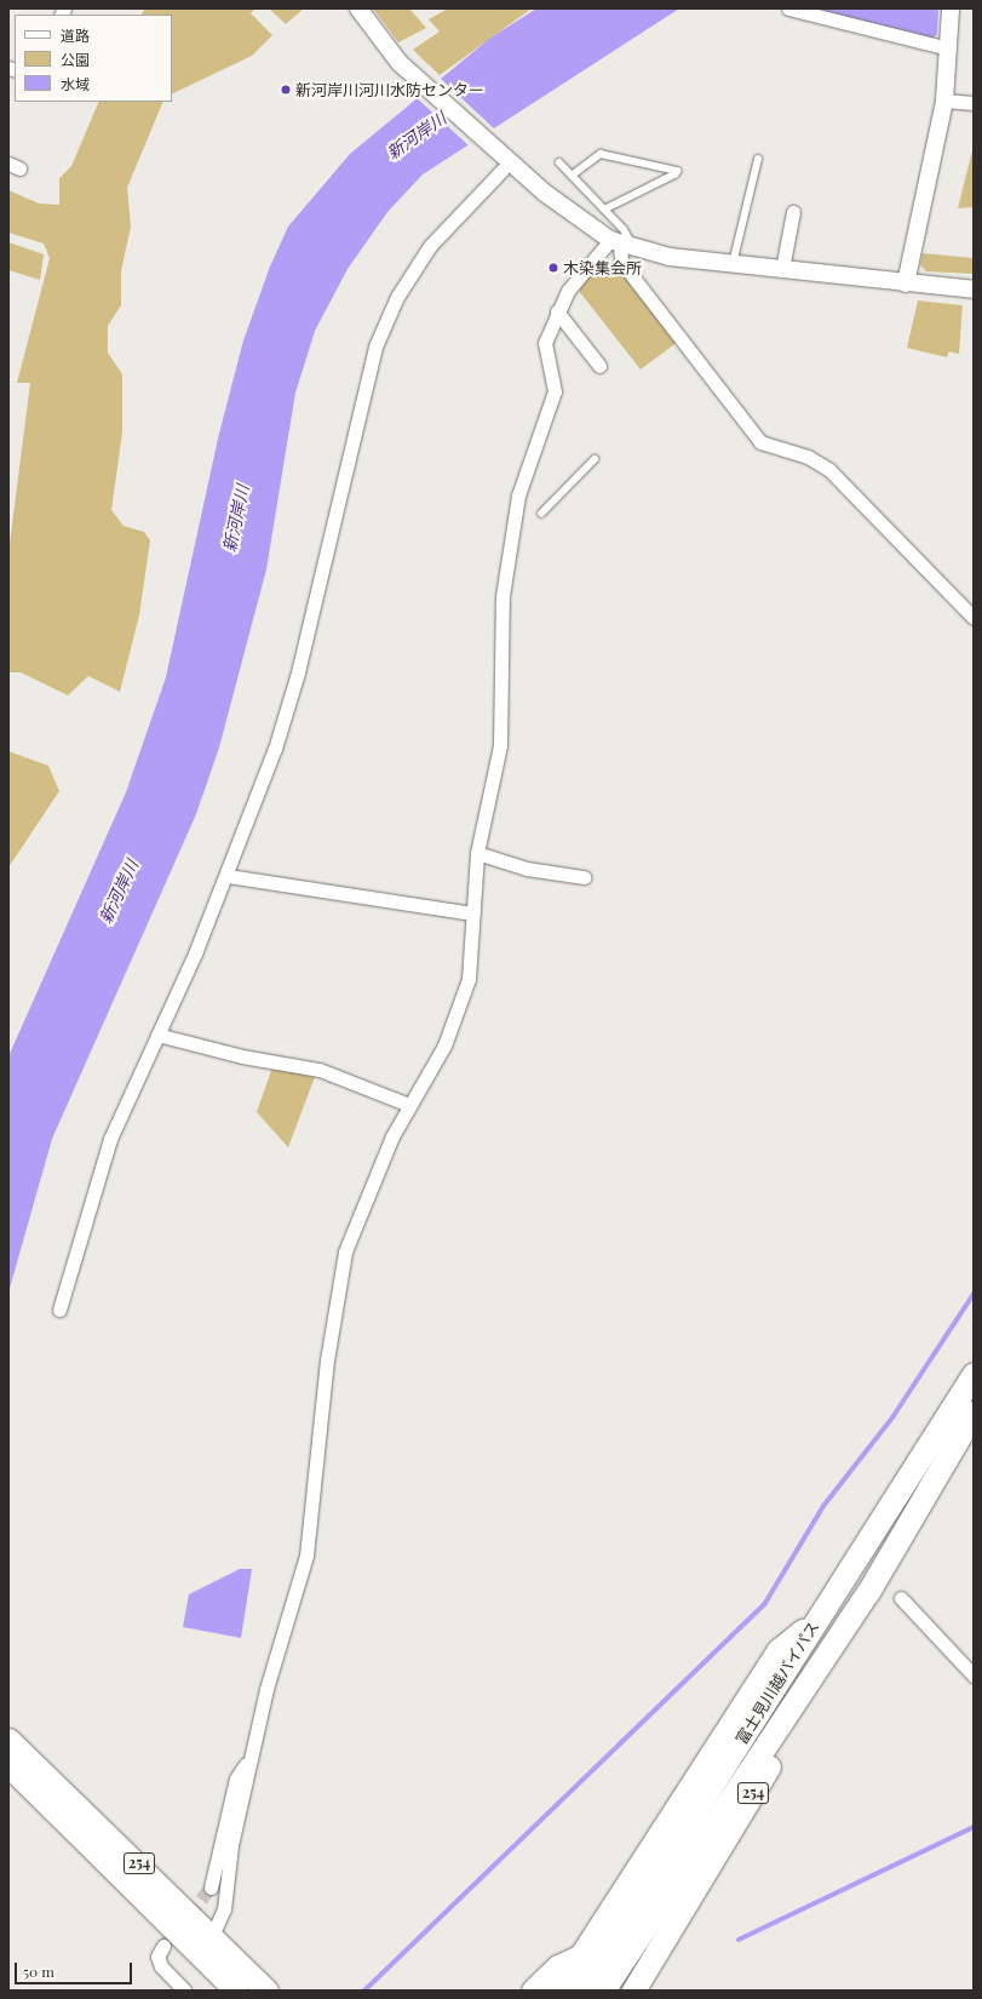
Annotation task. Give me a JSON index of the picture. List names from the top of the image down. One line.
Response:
{"streets":{"highway":["富士見川越バイパス","254"]},"crossings":[["富士見川越バイパス","254"]],"water":["新河岸川"],"places":["新河岸川河川水防センター","木染集会所"],"legend":["道路","公園","水域"],"scale_bar":"50 m"}
